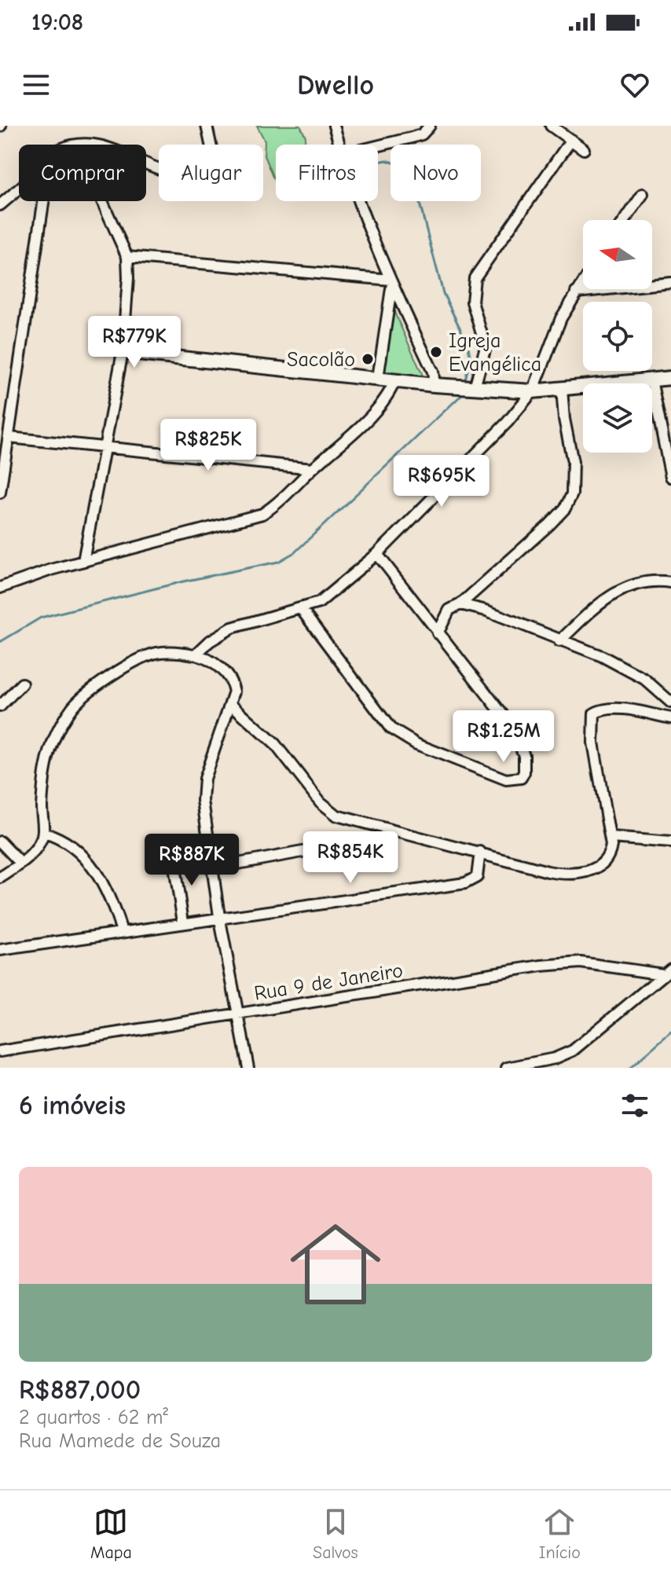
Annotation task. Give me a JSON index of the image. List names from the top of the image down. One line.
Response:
{"streets":{"street":["Rua 9 de Janeiro"]},"places":["Igreja Evangélica","Sacolão"],"north":"left","page":{"status":"19:08","header":"Dwello","chip":["Comprar","Alugar","Filtros","Novo"],"price":["R$779K","R$825K","R$695K","R$1.25M","R$854K","R$887K"],"heading":"6 imóveis","list":[{"name":"R$887,000","note":"2 quartos · 62 m² · Rua Mamede de Souza"}],"tabs":["Mapa","Salvos","Início"]}}
